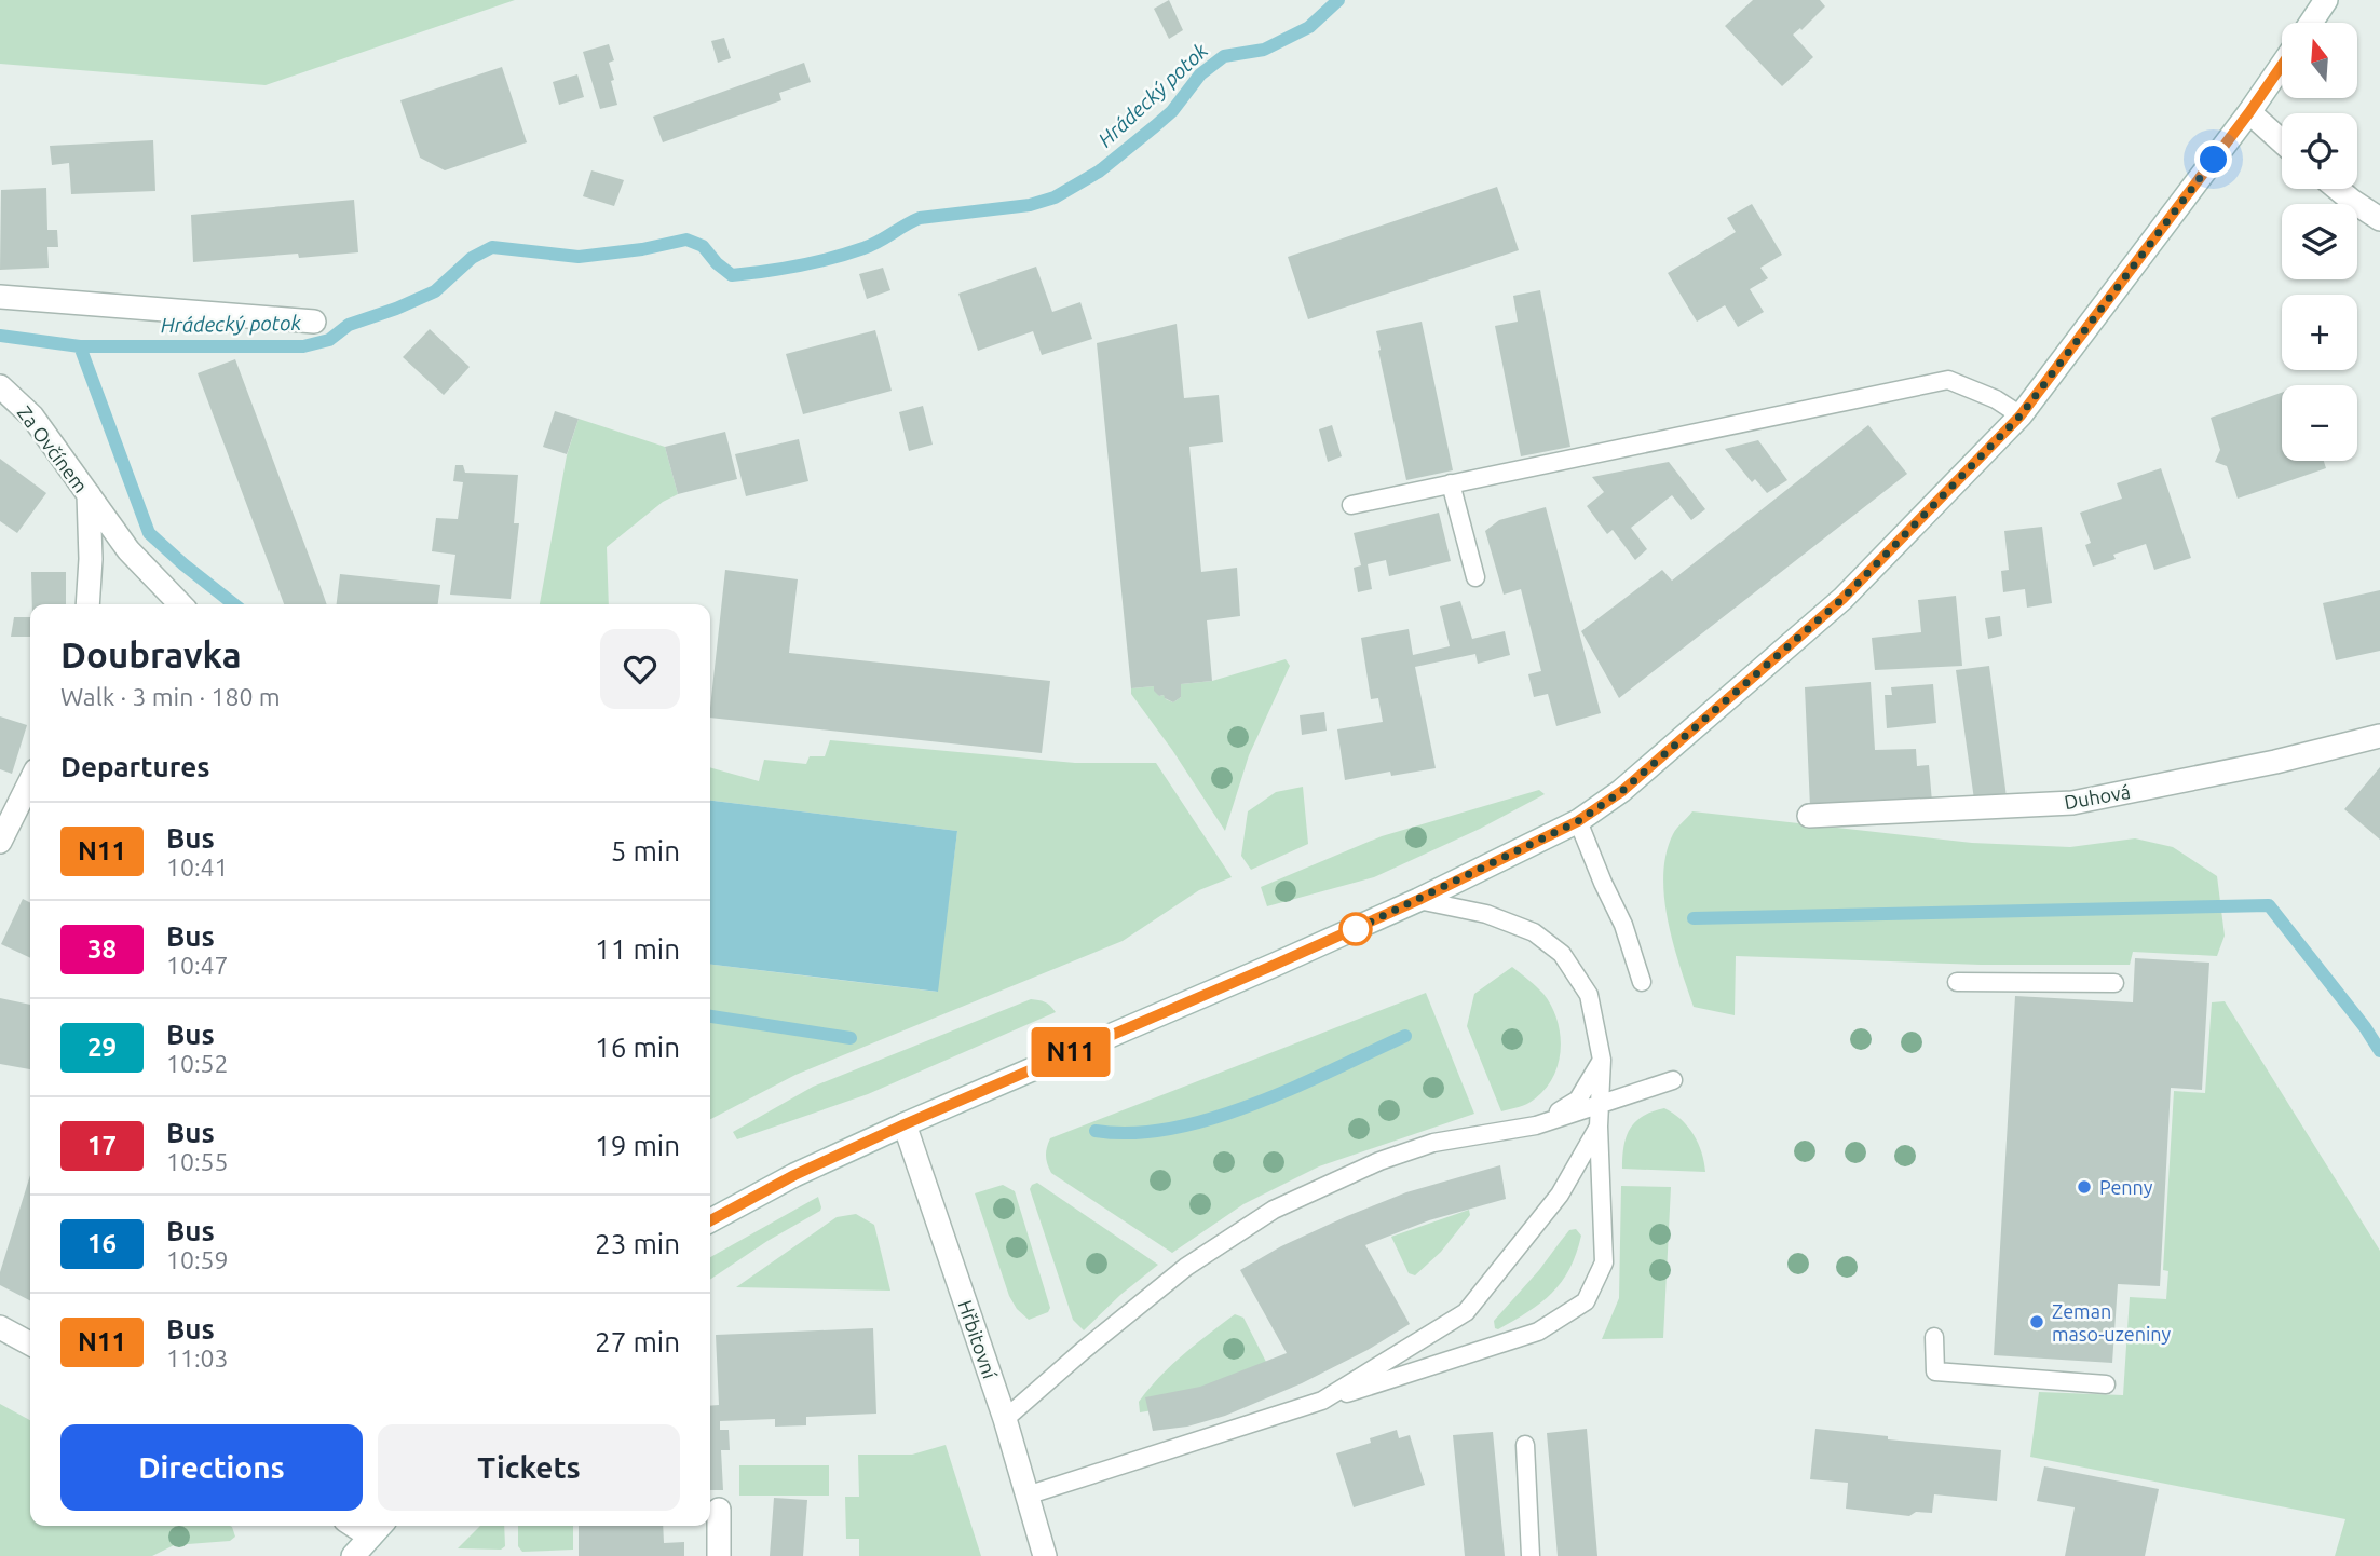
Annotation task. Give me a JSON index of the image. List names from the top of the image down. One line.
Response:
{"streets":{"street":["Za Ovčínem","Duhová","Hřbitovní"]},"water":["Hrádecký potok"],"places":["Penny","Zeman maso-uzeniny"],"lines":["bus line N11"],"north":"top","page":{"on_map":"N11","map_buttons":["+","−"],"heading":[["Doubravka","Walk · 3 min · 180 m"],"Departures"],"list":[{"mark":"N11","name":"Bus","note":"10:41","value":"5 min"},{"mark":"38","name":"Bus","note":"10:47","value":"11 min"},{"mark":"29","name":"Bus","note":"10:52","value":"16 min"},{"mark":"17","name":"Bus","note":"10:55","value":"19 min"},{"mark":"16","name":"Bus","note":"10:59","value":"23 min"},{"mark":"N11","name":"Bus","note":"11:03","value":"27 min"}],"buttons":["Directions","Tickets"]}}
